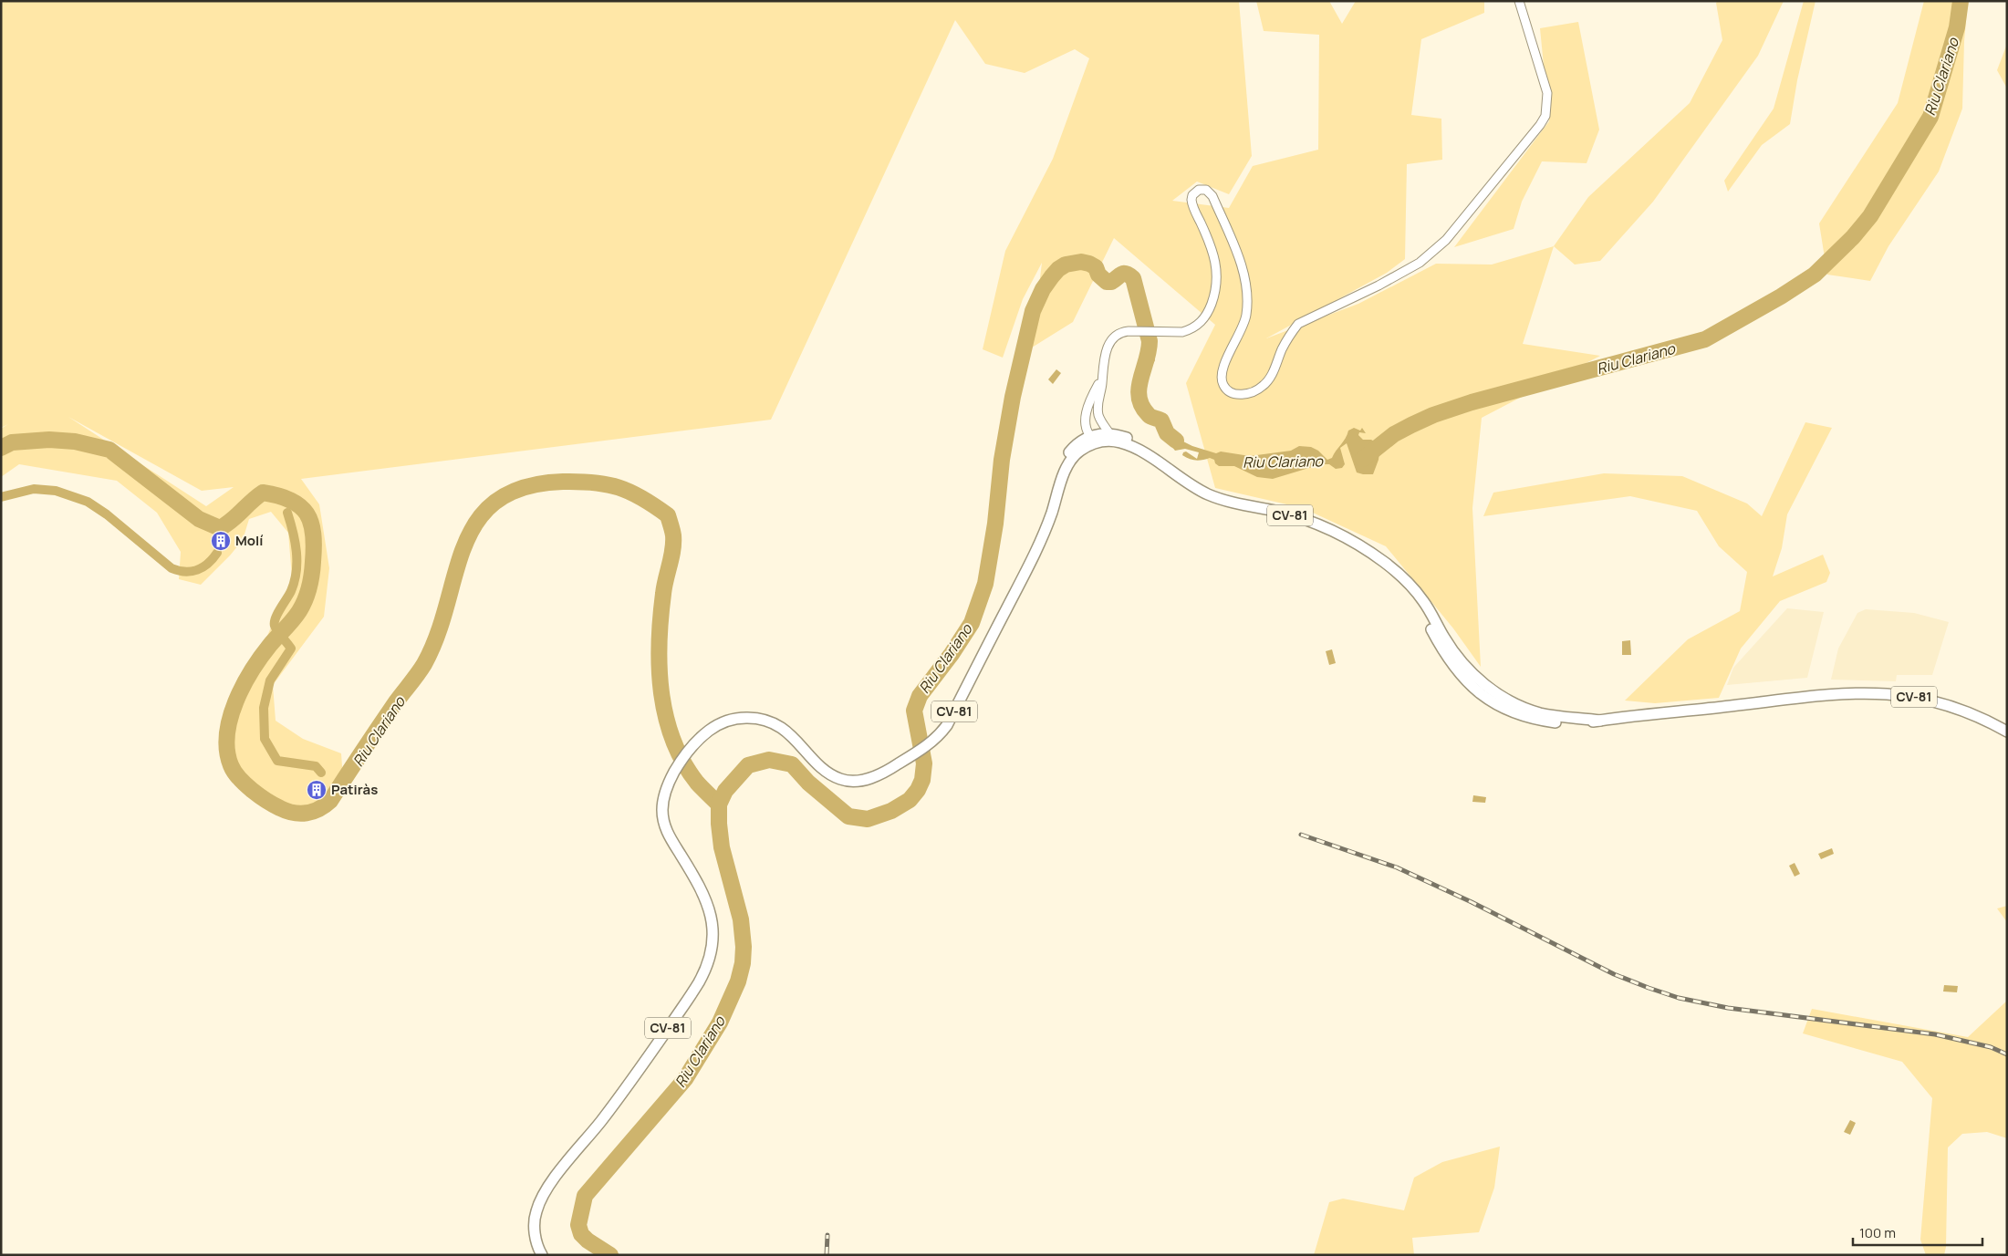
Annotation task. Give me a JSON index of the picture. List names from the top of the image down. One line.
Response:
{"streets":{"main road":["CV-81"]},"water":["Riu Clariano"],"places":{"building":["Molí","Patiràs"]},"scale_bar":"100 m"}
